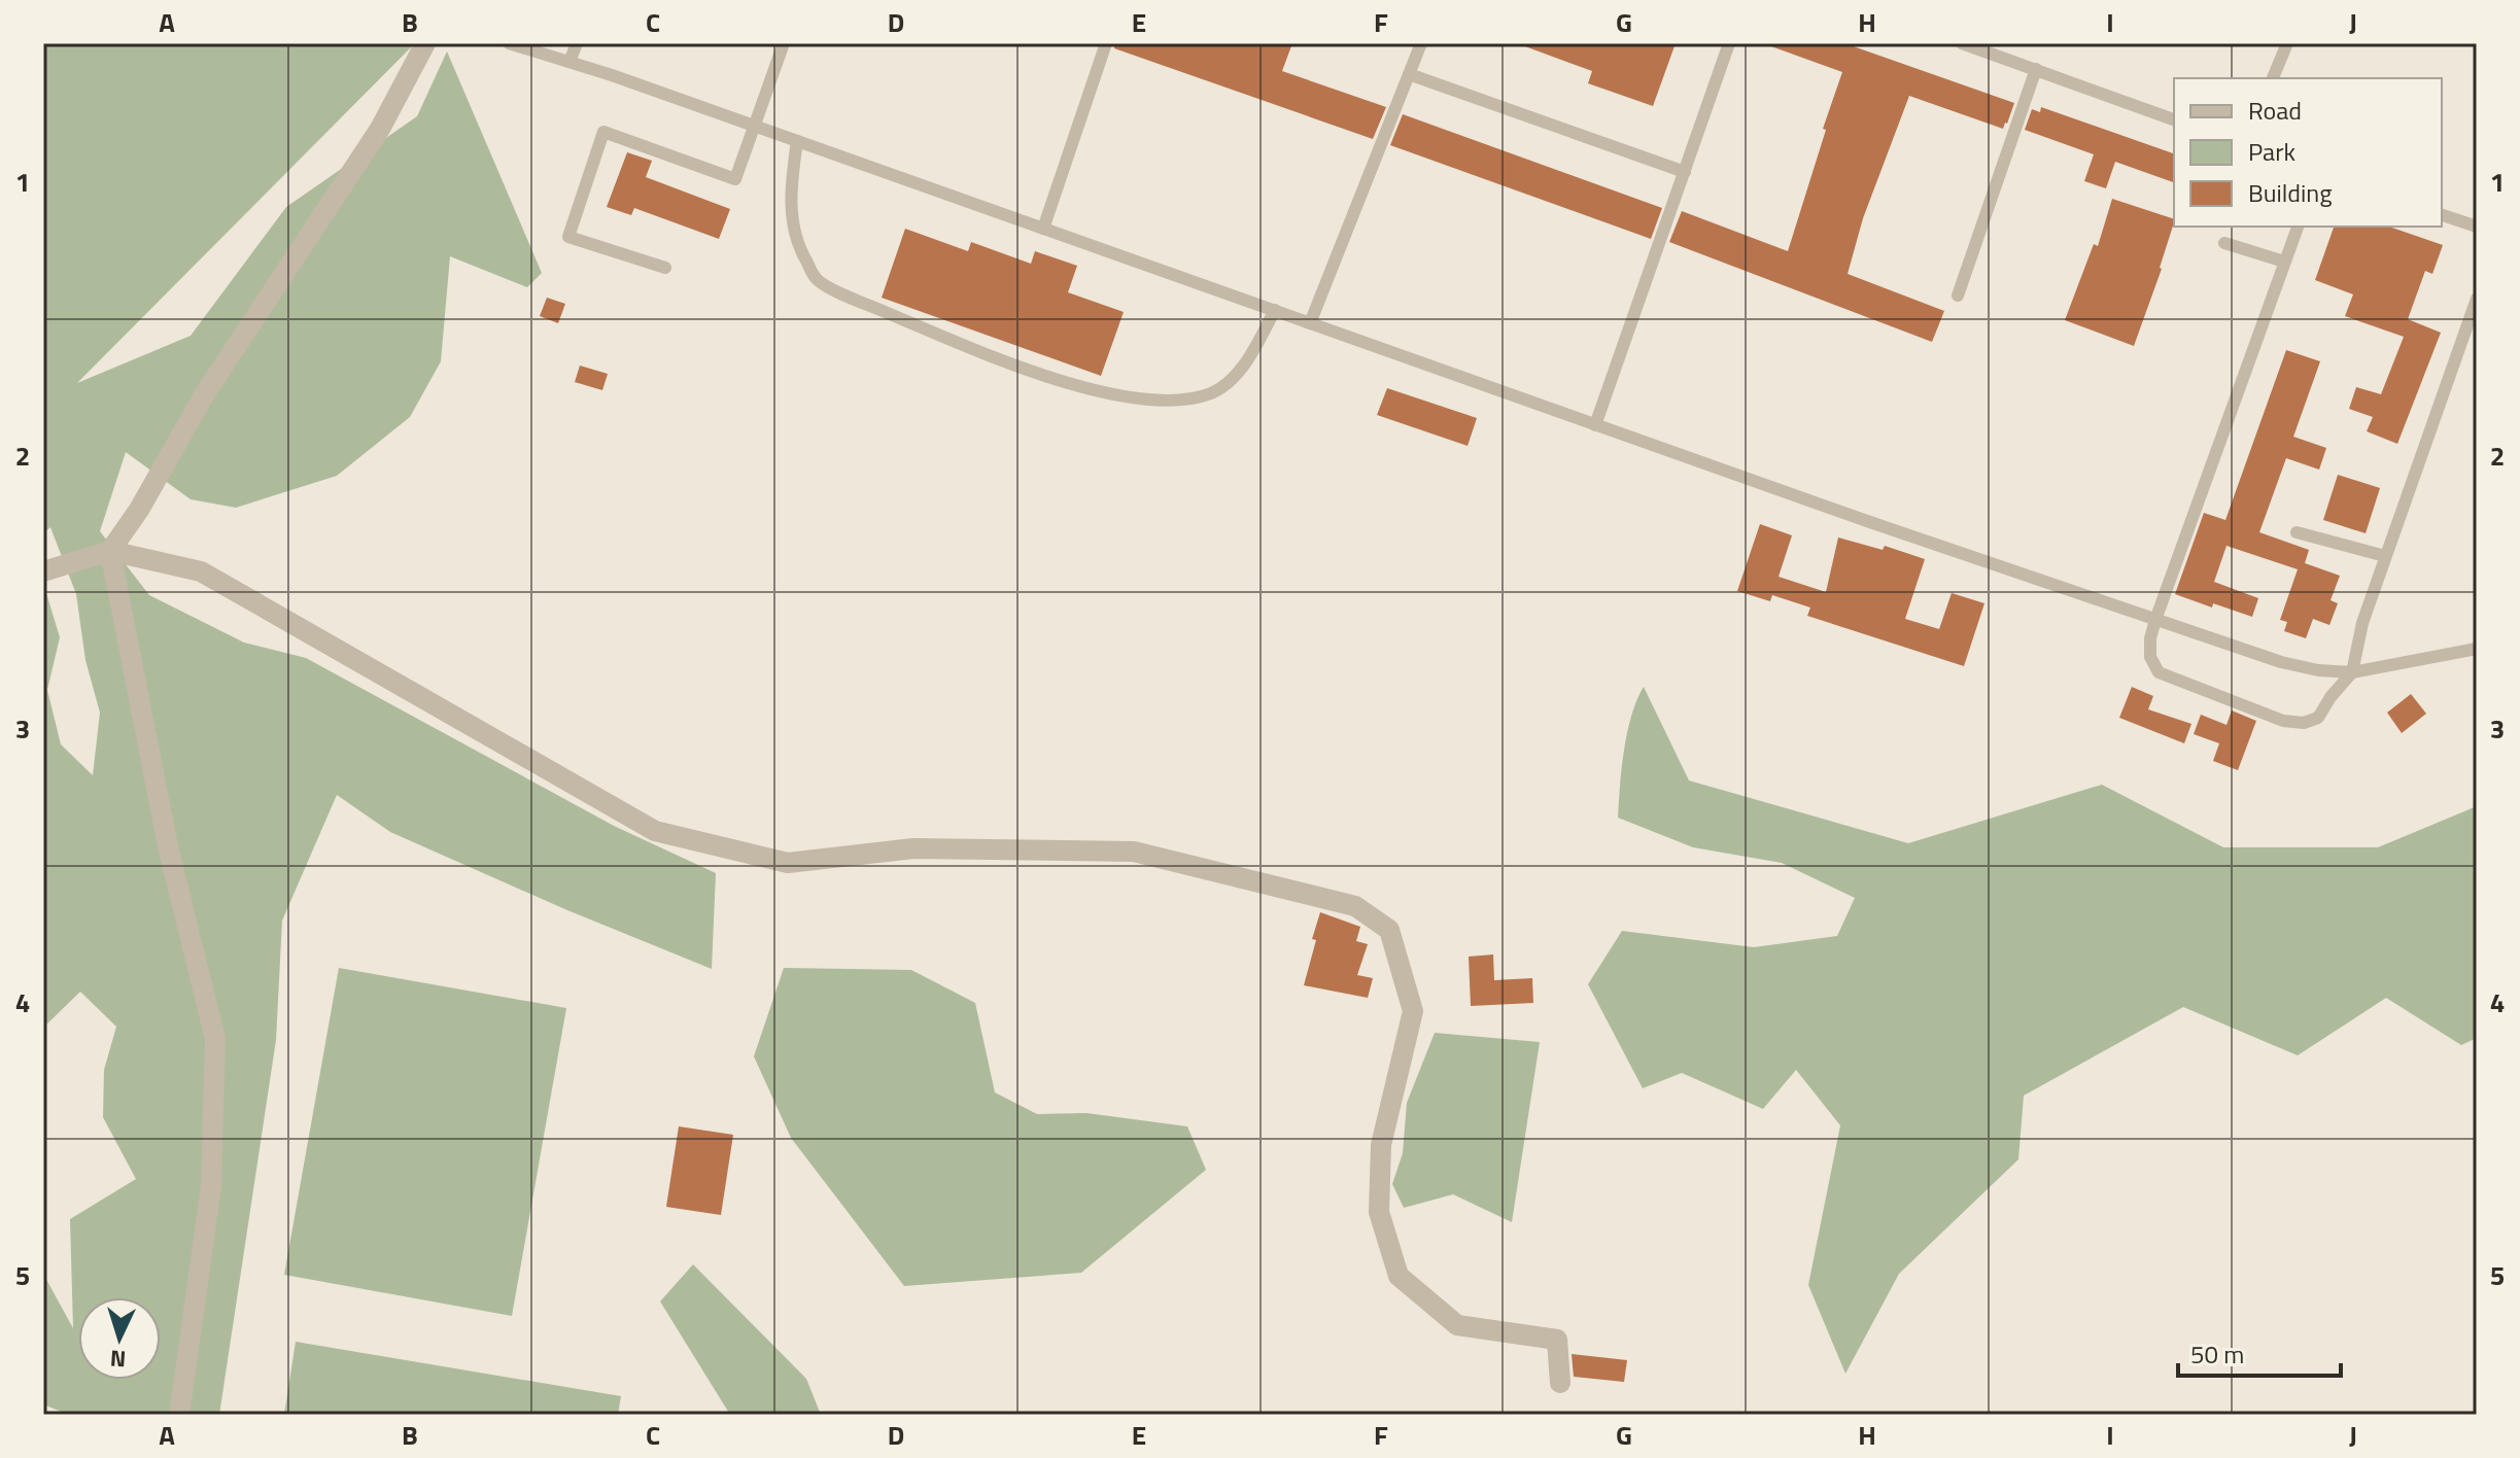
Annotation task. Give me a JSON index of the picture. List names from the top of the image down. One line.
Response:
{"legend":["Road","Park","Building"],"scale_bar":"50 m","north":"bottom","grid":{"columns":["A","B","C","D","E","F","G","H","I","J"],"rows":["1","2","3","4","5"]}}
